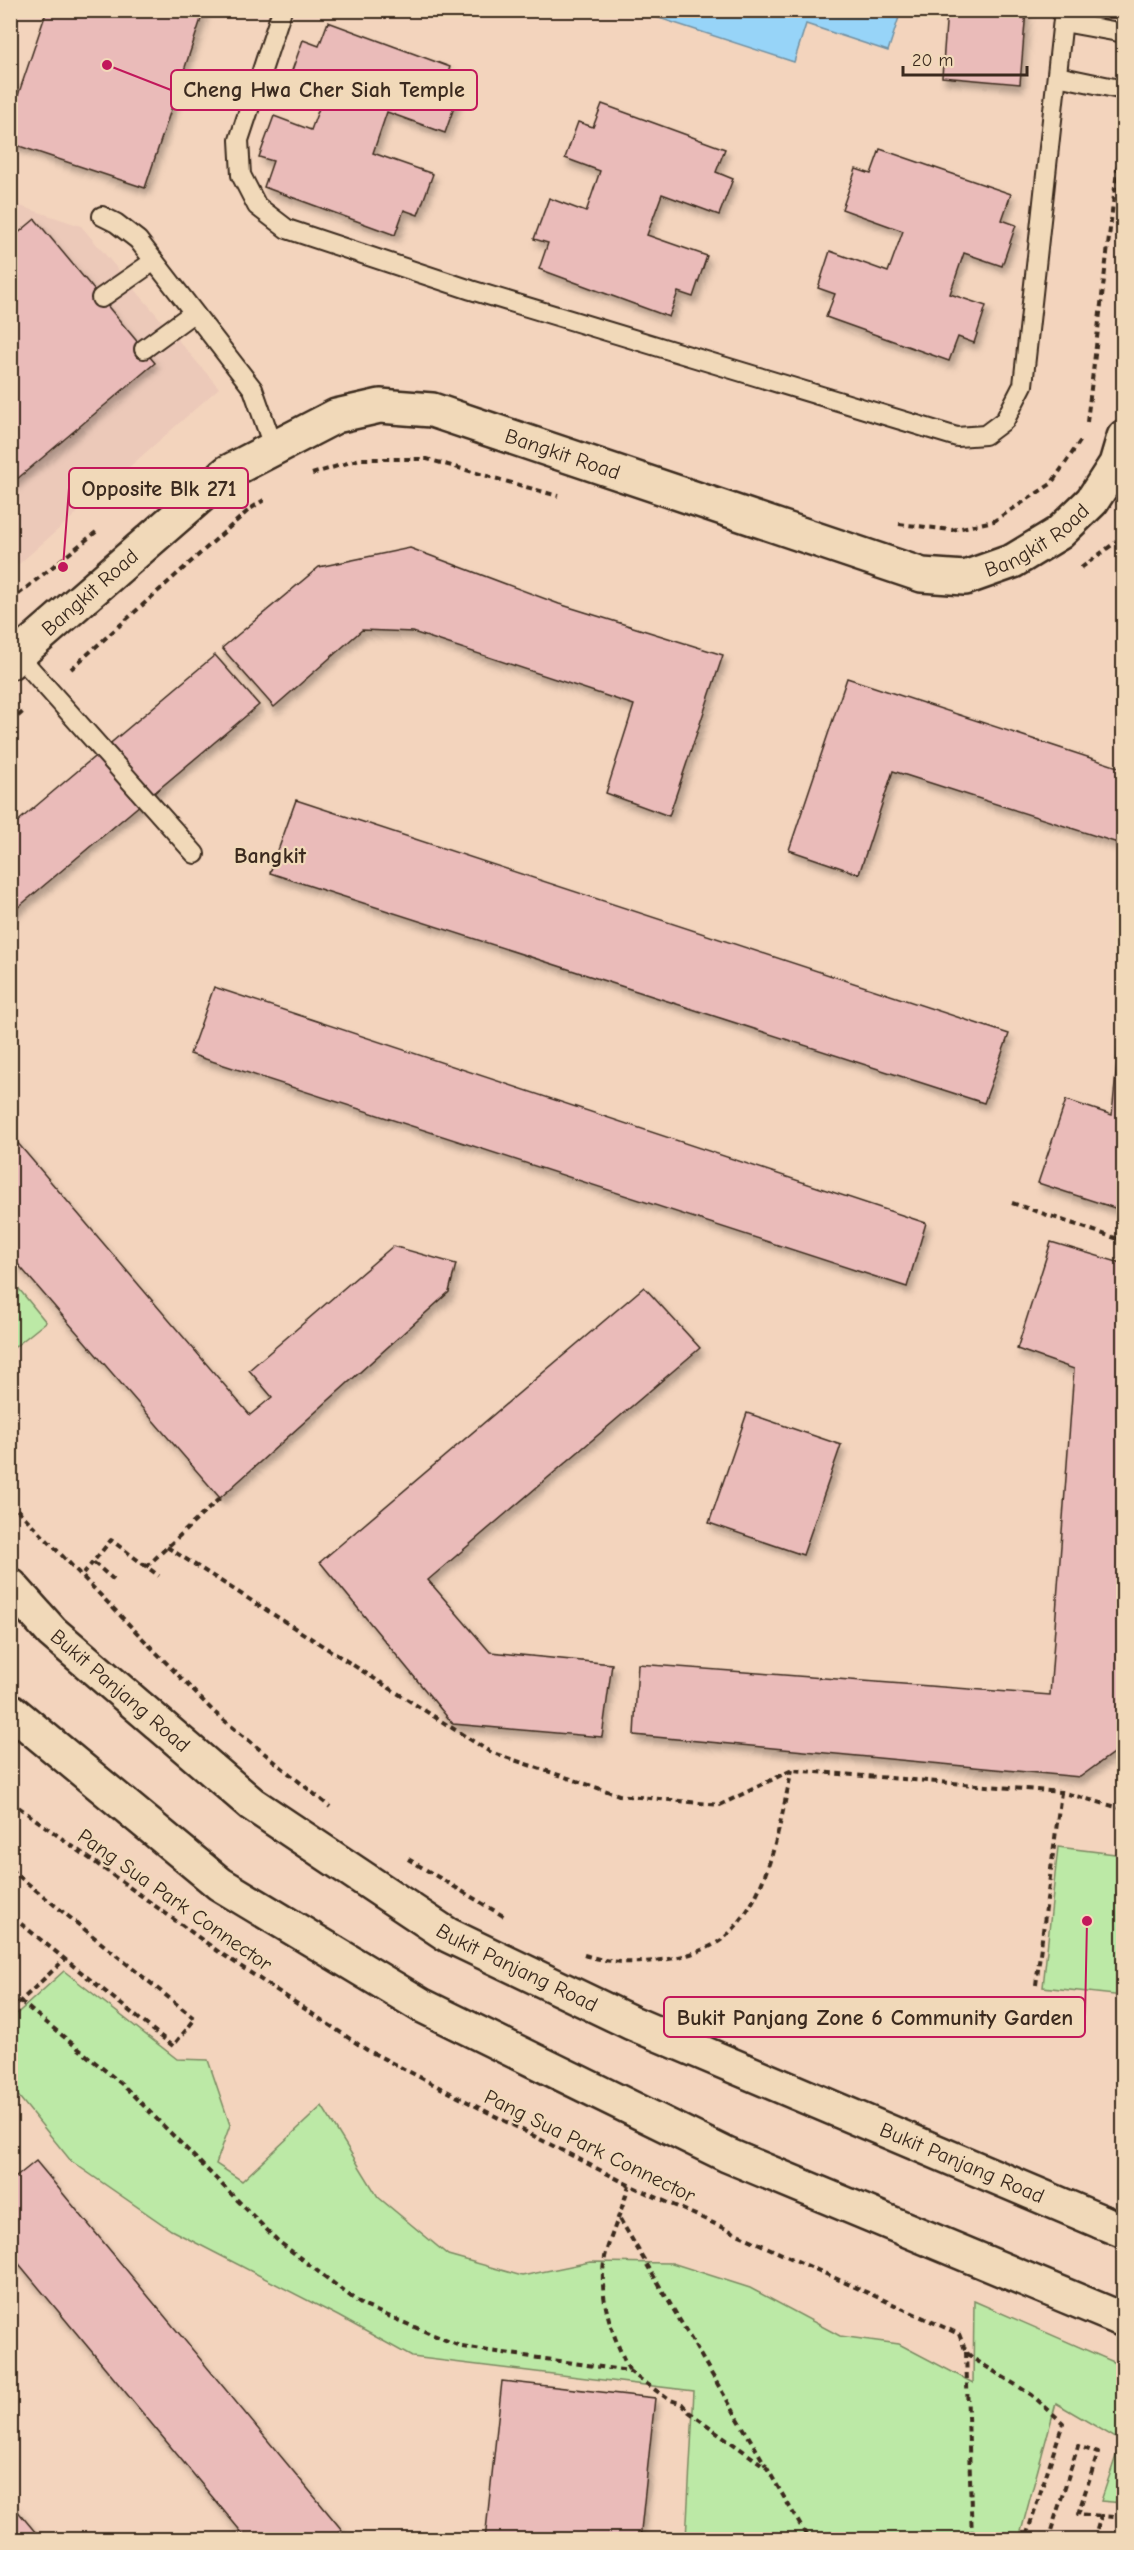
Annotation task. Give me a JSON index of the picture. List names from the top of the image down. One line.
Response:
{"streets":{"main road":["Bangkit Road","Bukit Panjang Road"],"path":["Pang Sua Park Connector"]},"districts":["Bangkit"],"places":["Cheng Hwa Cher Siah Temple","Opposite Blk 271","Bukit Panjang Zone 6 Community Garden"],"scale_bar":"20 m"}
